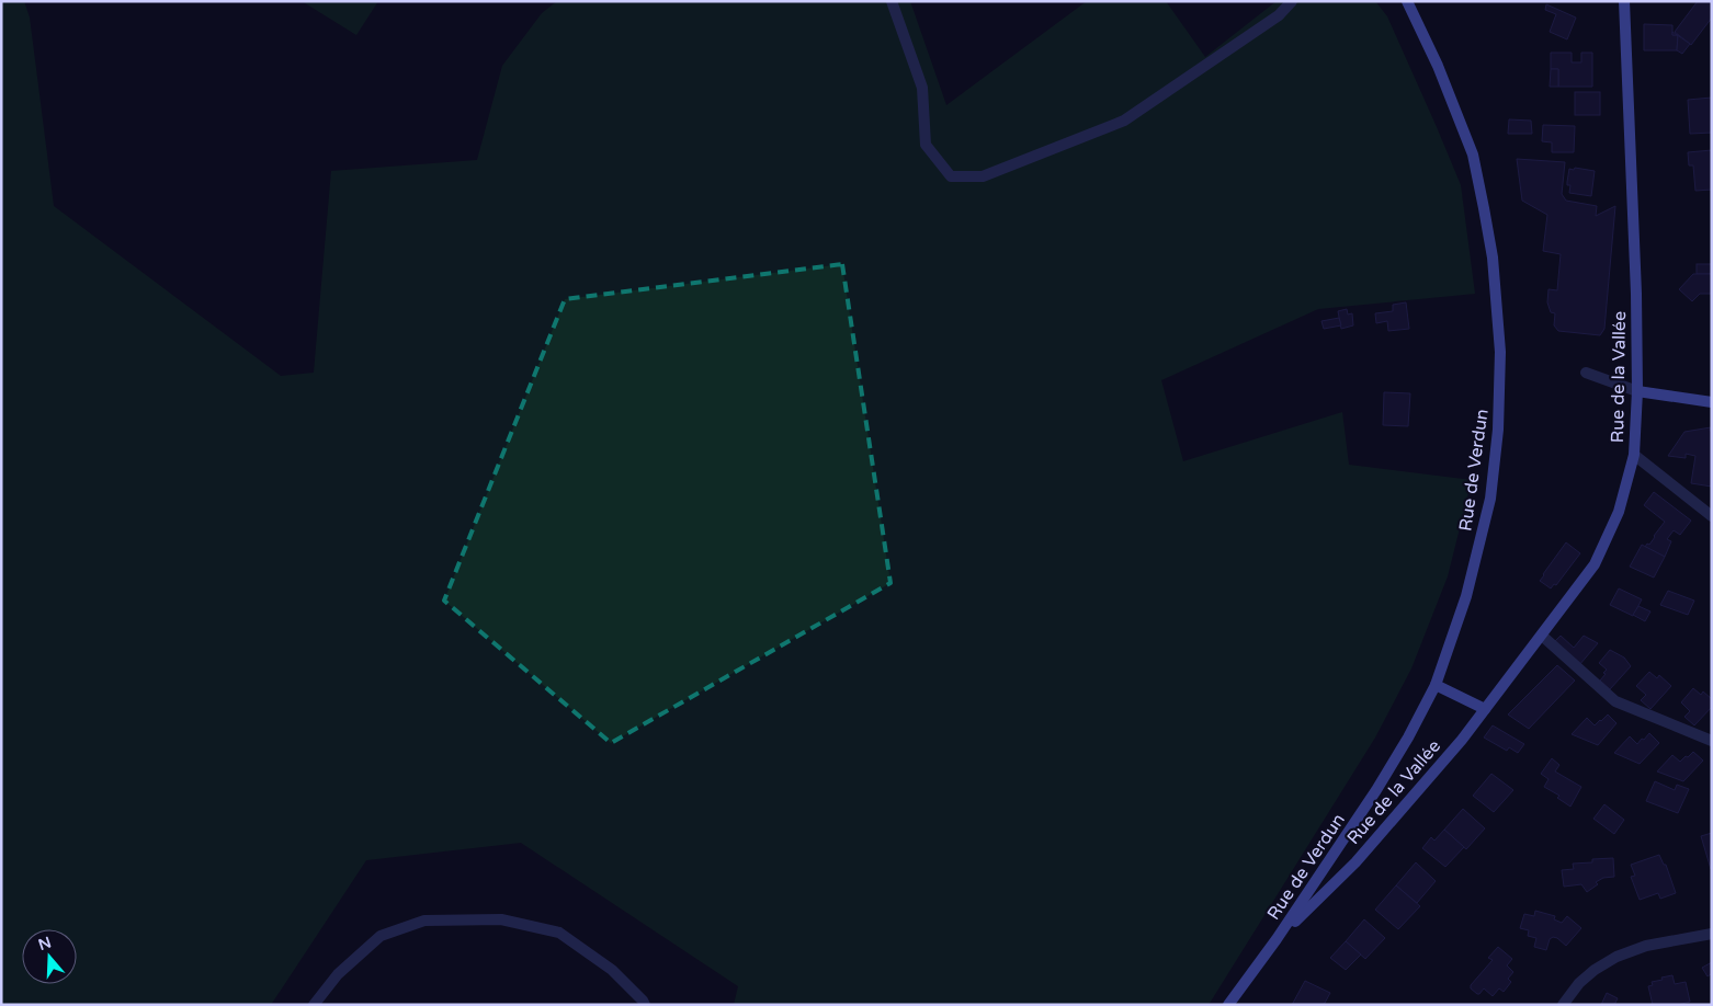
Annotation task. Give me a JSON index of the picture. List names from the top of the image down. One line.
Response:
{"streets":{"street":["Rue de la Vallée","Rue de Verdun"]},"crossings":[["Rue de la Vallée","Rue de Verdun"]],"north":"top"}
